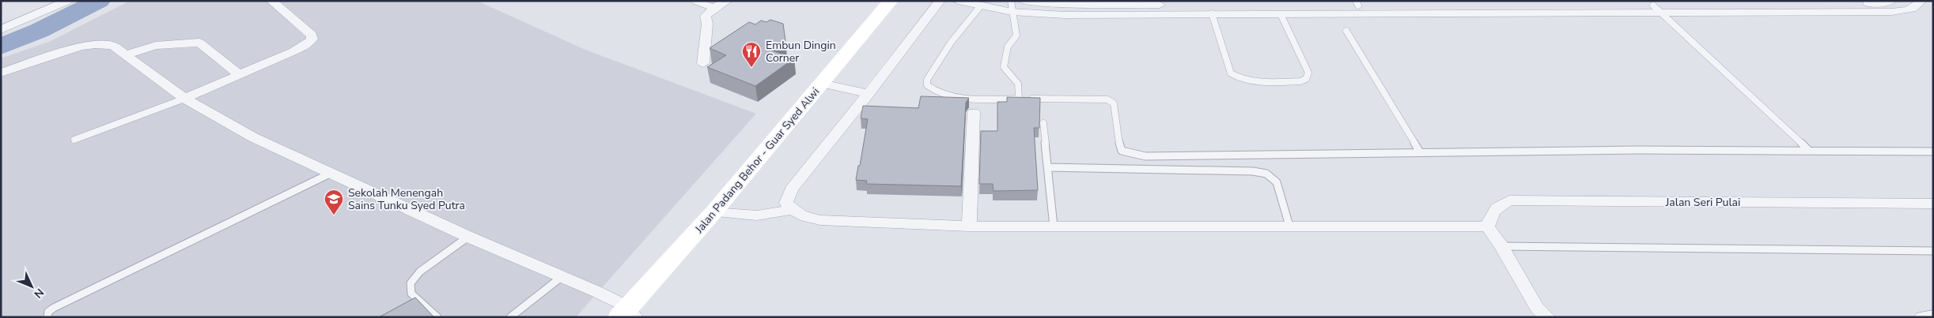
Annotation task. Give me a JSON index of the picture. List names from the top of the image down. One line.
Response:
{"streets":{"main road":["Jalan Padang Behor - Guar Syed Alwi"],"street":["Jalan Seri Pulai"]},"places":{"restaurant":["Embun Dingin Corner"],"school or university":["Sekolah Menengah Sains Tunku Syed Putra"]},"north":"bottom right"}
